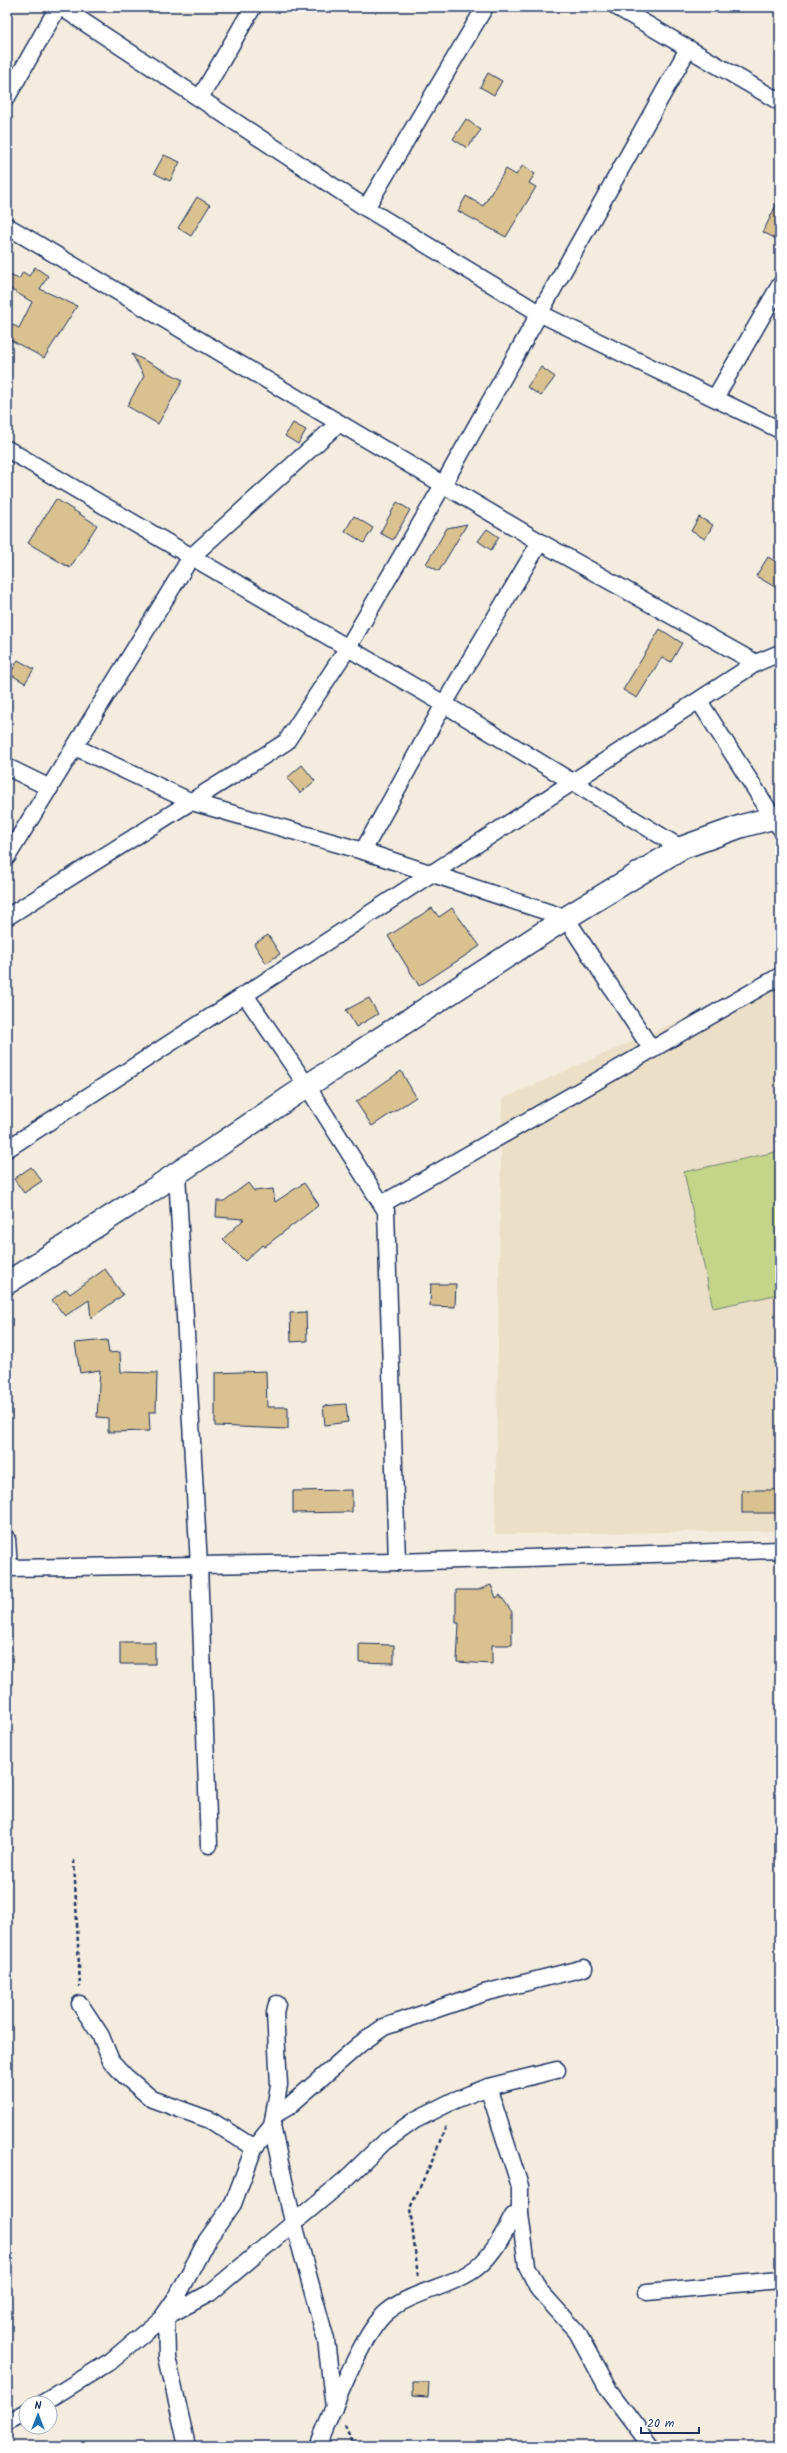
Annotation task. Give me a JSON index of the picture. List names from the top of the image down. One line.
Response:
{"scale_bar":"20 m","north":"top"}
